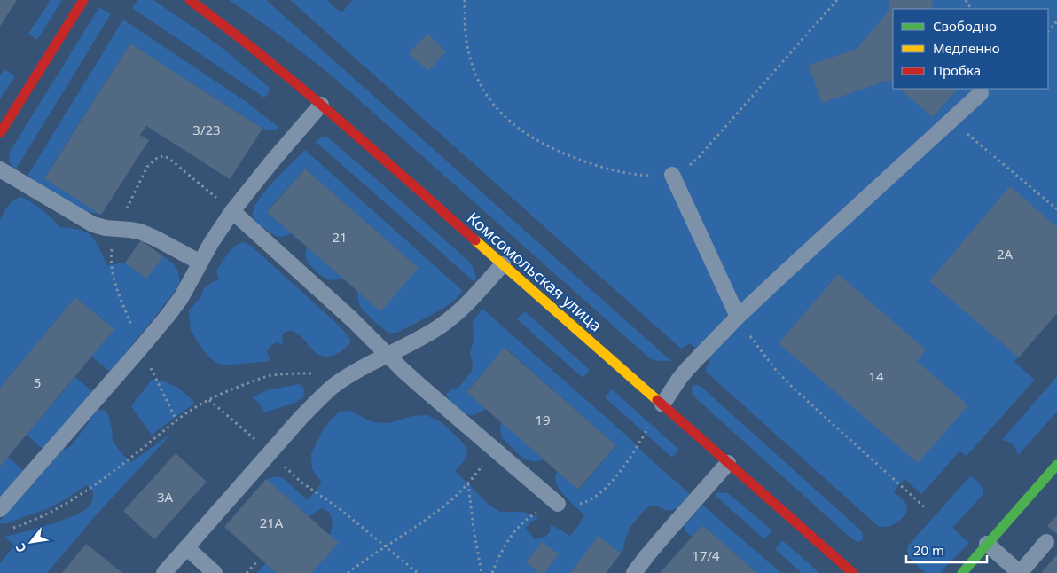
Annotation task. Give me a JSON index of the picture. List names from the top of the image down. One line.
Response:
{"streets":{"street":["Комсомольская улица"]},"house_numbers":["3/23","21","2А","14","5","19","3А","21А","17/4"],"legend":["Свободно","Медленно","Пробка"],"scale_bar":"20 m","north":"bottom left"}
